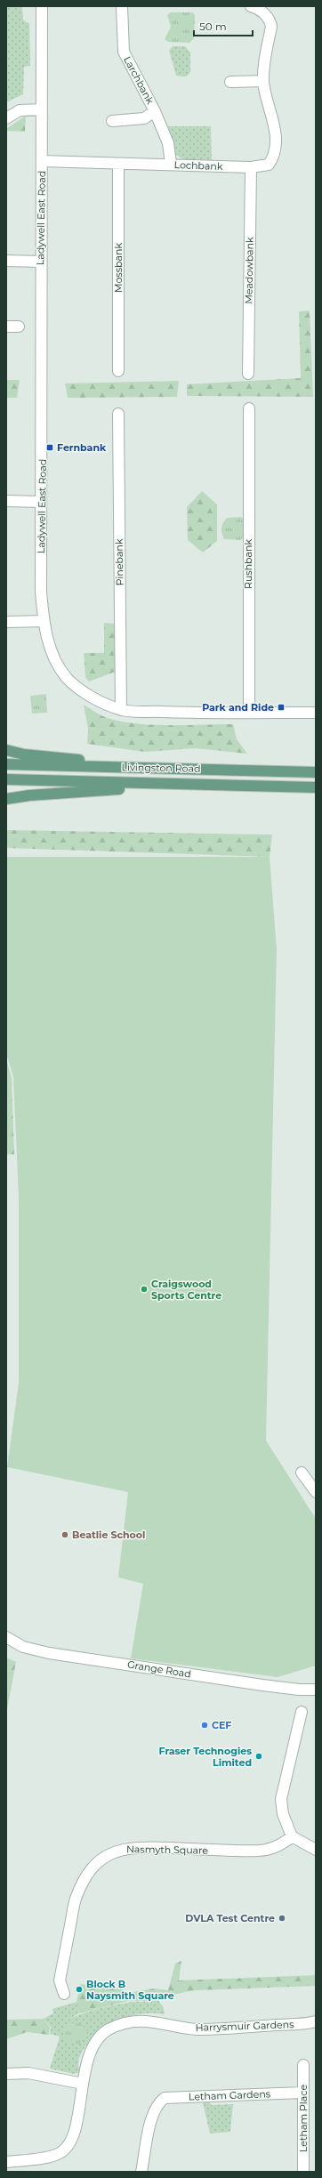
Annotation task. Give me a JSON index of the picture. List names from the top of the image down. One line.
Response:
{"streets":{"main road":["Livingston Road"],"street":["Larchbank","Lochbank","Ladywell East Road","Mossbank","Meadowbank","Pinebank","Rushbank","Grange Road","Nasmyth Square","Harrysmuir Gardens","Letham Gardens","Letham Place"]},"crossings":[["Larchbank","Lochbank"],["Lochbank","Ladywell East Road"],["Lochbank","Mossbank"],["Lochbank","Meadowbank"],["Ladywell East Road","Pinebank"],["Ladywell East Road","Rushbank"],["Letham Gardens","Letham Place"]],"places":{"transit":["Fernbank","Park and Ride"],"other":["Craigswood Sports Centre","Beatlie School","CEF","Fraser Technogies Limited","DVLA Test Centre","Block B Naysmith Square"]},"scale_bar":"50 m"}
